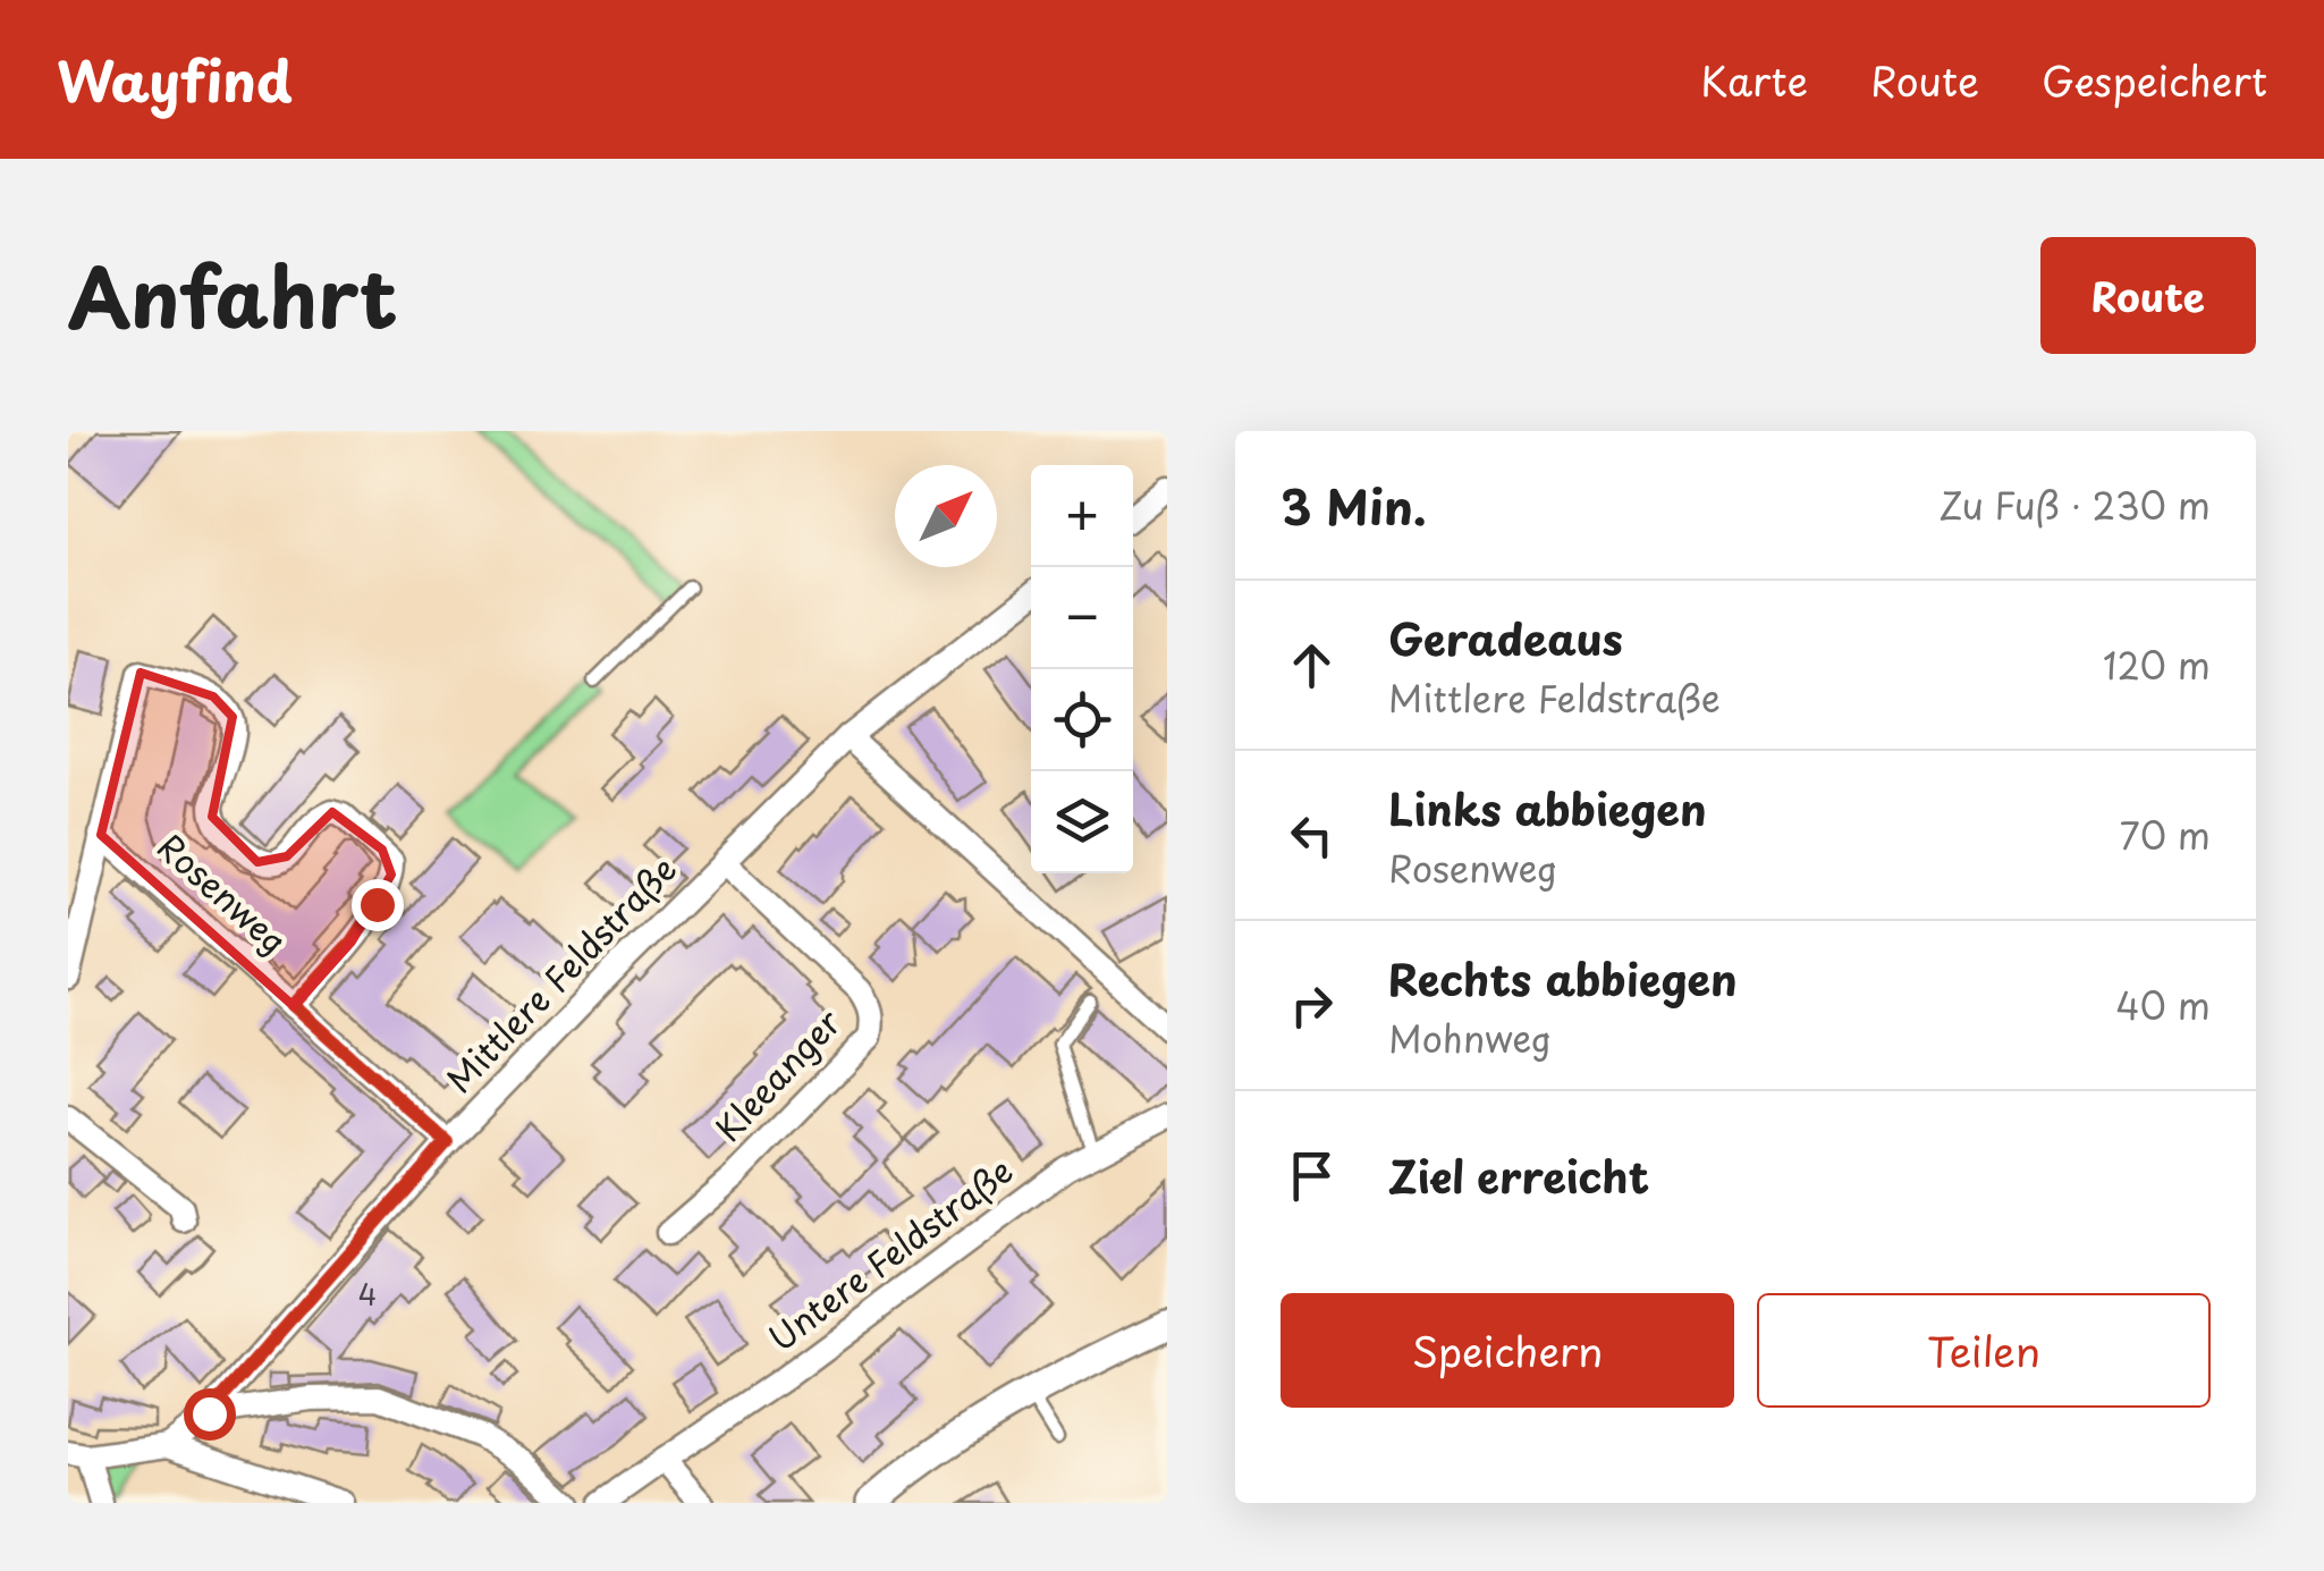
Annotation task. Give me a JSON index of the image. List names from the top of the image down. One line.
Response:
{"streets":{"street":["Rosenweg","Mittlere Feldstraße","Kleeanger","Untere Feldstraße"]},"crossings":[["Rosenweg","Mittlere Feldstraße"],["Mittlere Feldstraße","Kleeanger"]],"house_numbers":["4"],"north":"top right","page":{"header":"Wayfind","nav":["Karte","Route","Gespeichert"],"title":"Anfahrt","buttons":["Route",["Speichern","Teilen"]],"heading":["3 Min.","Zu Fuß · 230 m"],"map_buttons":["+","−"],"list":[["Geradeaus","Mittlere Feldstraße","120 m"],["Links abbiegen","Rosenweg","70 m"],["Rechts abbiegen","Mohnweg","40 m"],"Ziel erreicht"]}}
